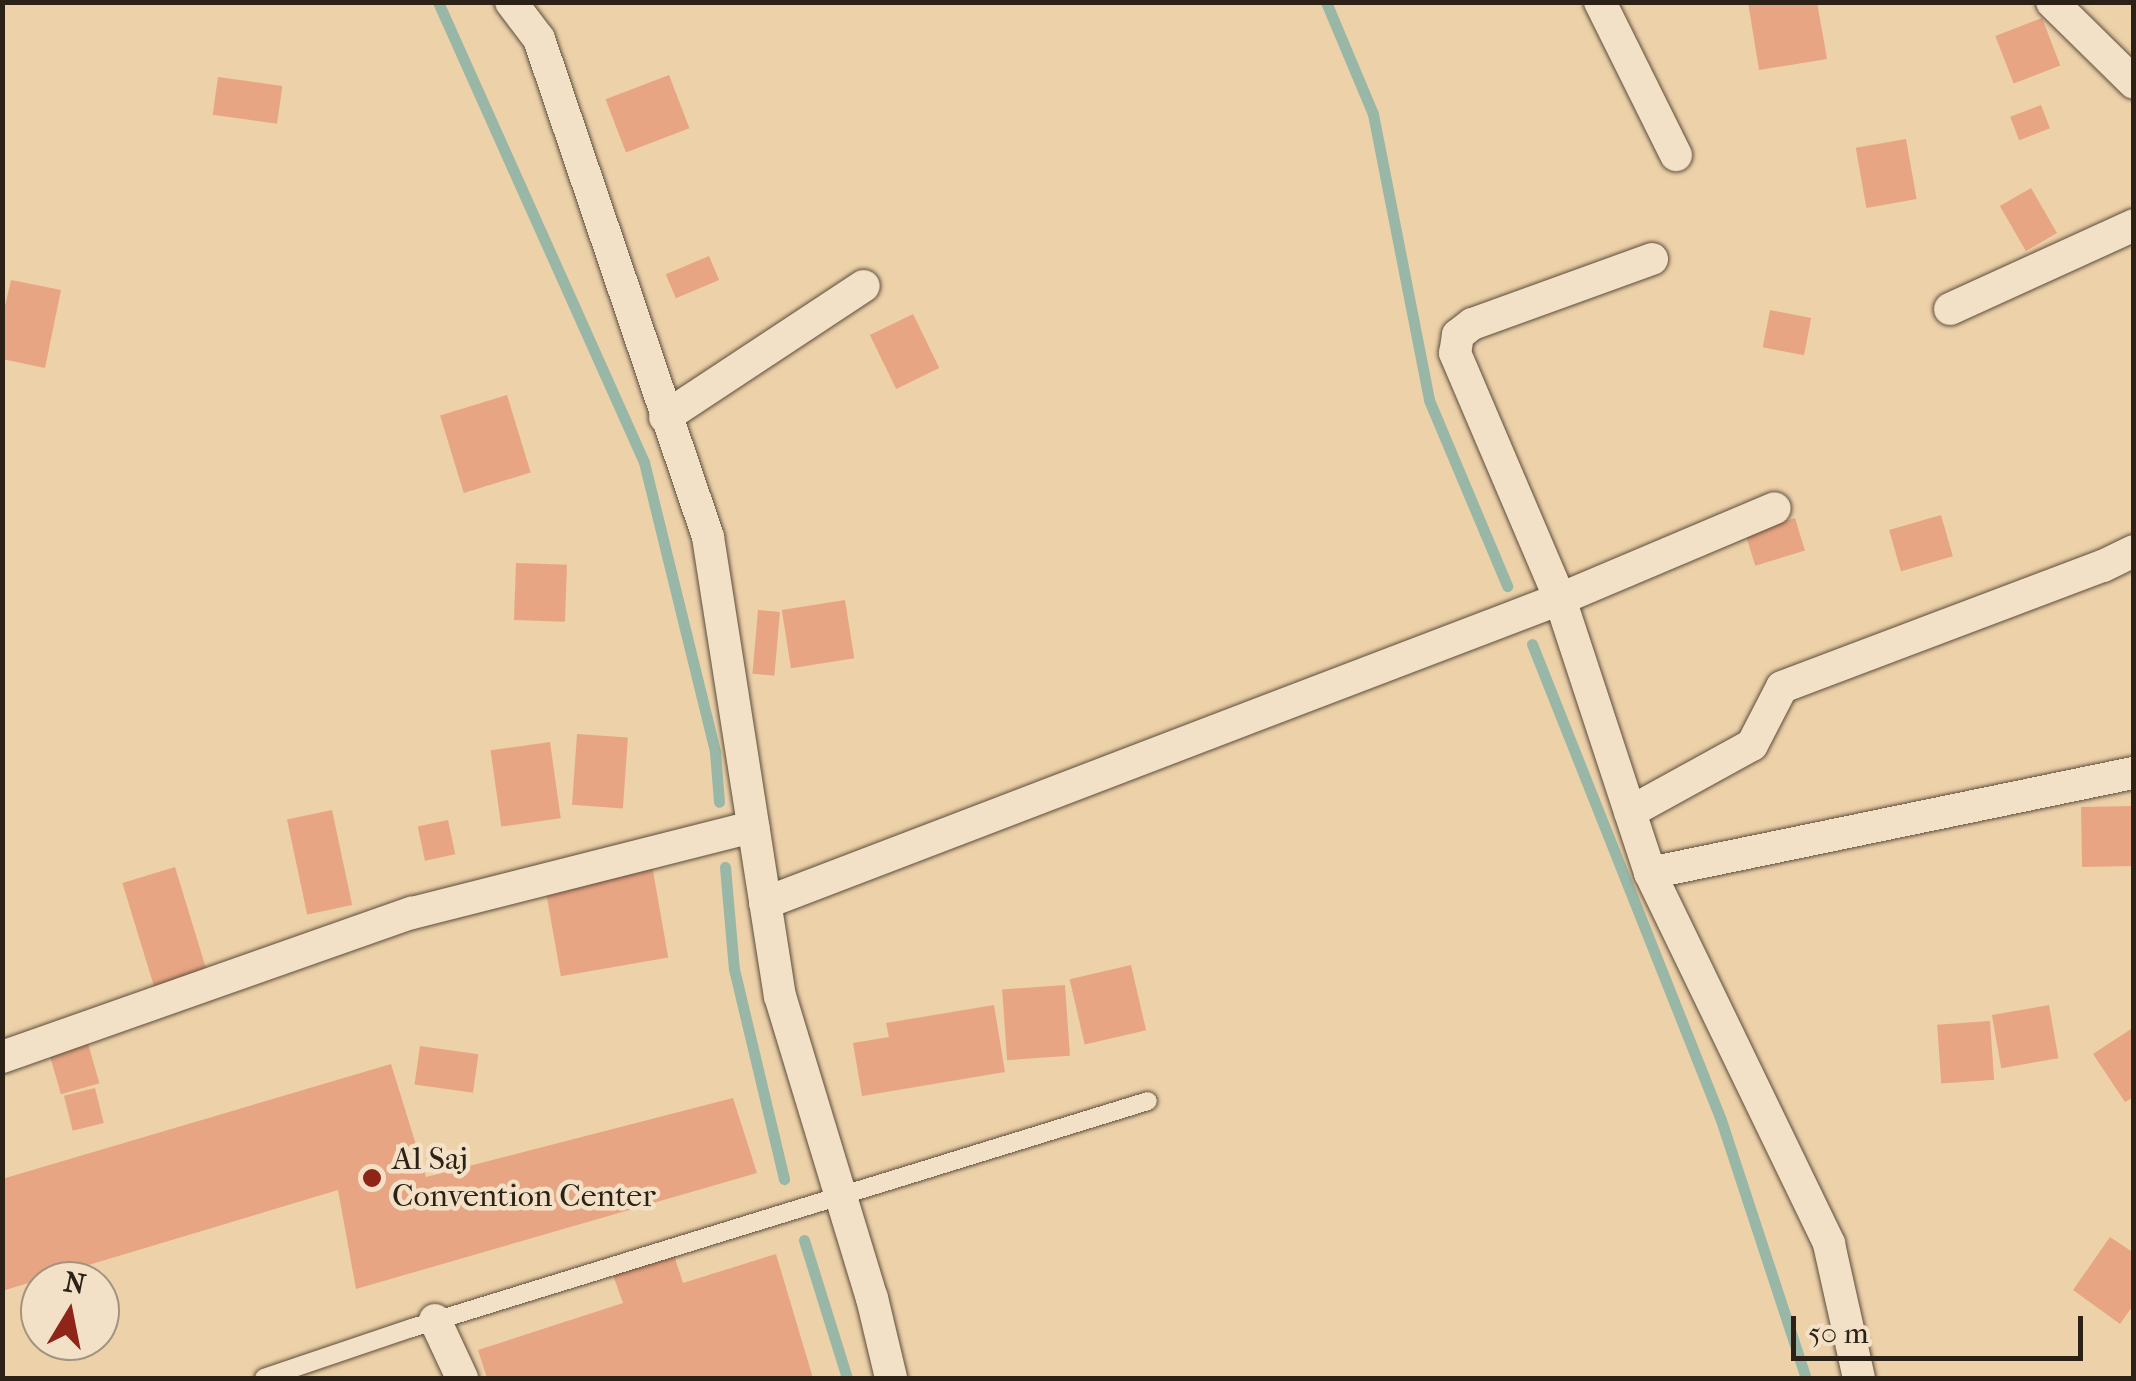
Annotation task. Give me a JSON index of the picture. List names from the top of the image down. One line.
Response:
{"places":["Al Saj Convention Center"],"scale_bar":"50 m","north":"top"}
